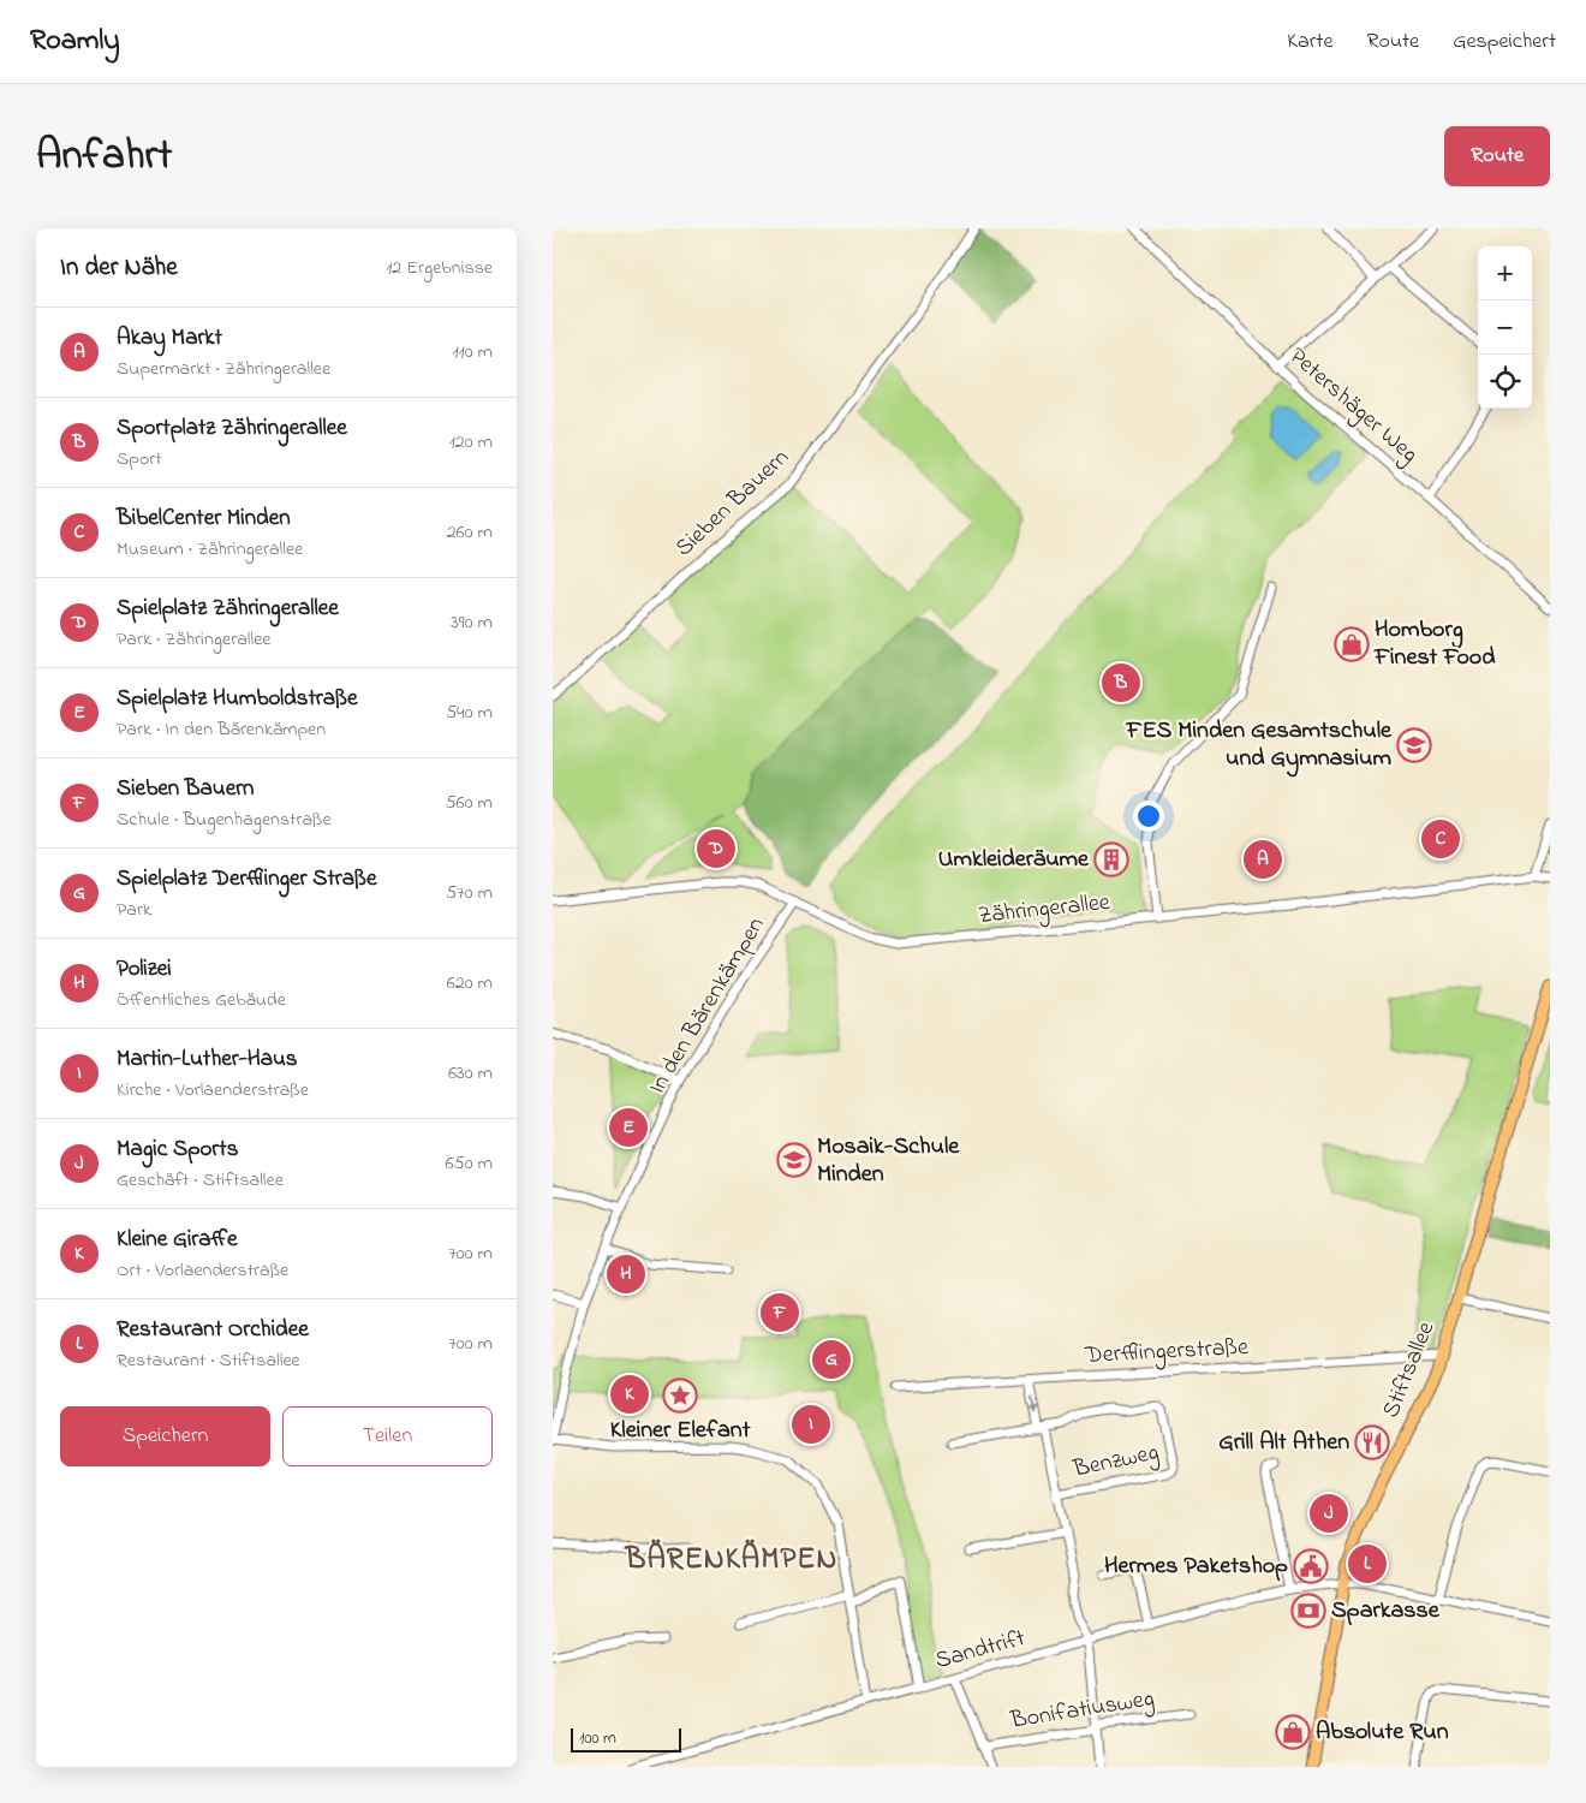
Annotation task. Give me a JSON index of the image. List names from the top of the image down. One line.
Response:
{"streets":{"main road":["Stiftsallee"],"street":["Petershäger Weg","Sieben Bauern","Zähringerallee","In den Bärenkämpen","Derfflingerstraße","Benzweg","Sandtrift","Bonifatiusweg"]},"crossings":[["Zähringerallee","In den Bärenkämpen"],["Derfflingerstraße","Stiftsallee"],["Stiftsallee","Sandtrift"]],"districts":["BÄRENKÄMPEN"],"places":{"shop":["Homborg Finest Food","Absolute Run"],"school or university":["FES Minden Gesamtschule und Gymnasium","Mosaik-Schule Minden"],"building":["Umkleideräume"],"place":["Kleiner Elefant"],"restaurant":["Grill Alt Athen"],"public building":["Hermes Paketshop"],"bank":["Sparkasse"]},"scale_bar":"100 m","page":{"header":"Roamly","nav":["Karte","Route","Gespeichert"],"title":"Anfahrt","buttons":["Route",["Speichern","Teilen"]],"heading":["In der Nähe","12 Ergebnisse"],"map_buttons":["+","−"],"list":[{"mark":"A","name":"Akay Markt","note":"Supermarkt · Zähringerallee","value":"110 m"},{"mark":"B","name":"Sportplatz Zähringerallee","note":"Sport","value":"120 m"},{"mark":"C","name":"BibelCenter Minden","note":"Museum · Zähringerallee","value":"260 m"},{"mark":"D","name":"Spielplatz Zähringerallee","note":"Park · Zähringerallee","value":"390 m"},{"mark":"E","name":"Spielplatz Humboldstraße","note":"Park · In den Bärenkämpen","value":"540 m"},{"mark":"F","name":"Sieben Bauern","note":"Schule · Bugenhagenstraße","value":"560 m"},{"mark":"G","name":"Spielplatz Derfflinger Straße","note":"Park","value":"570 m"},{"mark":"H","name":"Polizei","note":"Öffentliches Gebäude","value":"620 m"},{"mark":"I","name":"Martin-Luther-Haus","note":"Kirche · Vorlaenderstraße","value":"630 m"},{"mark":"J","name":"Magic Sports","note":"Geschäft · Stiftsallee","value":"650 m"},{"mark":"K","name":"Kleine Giraffe","note":"Ort · Vorlaenderstraße","value":"700 m"},{"mark":"L","name":"Restaurant Orchidee","note":"Restaurant · Stiftsallee","value":"700 m"}],"pins":["B","C","D","A","E","H","F","G","K","I","J","L"],"scale":"100 m"}}
